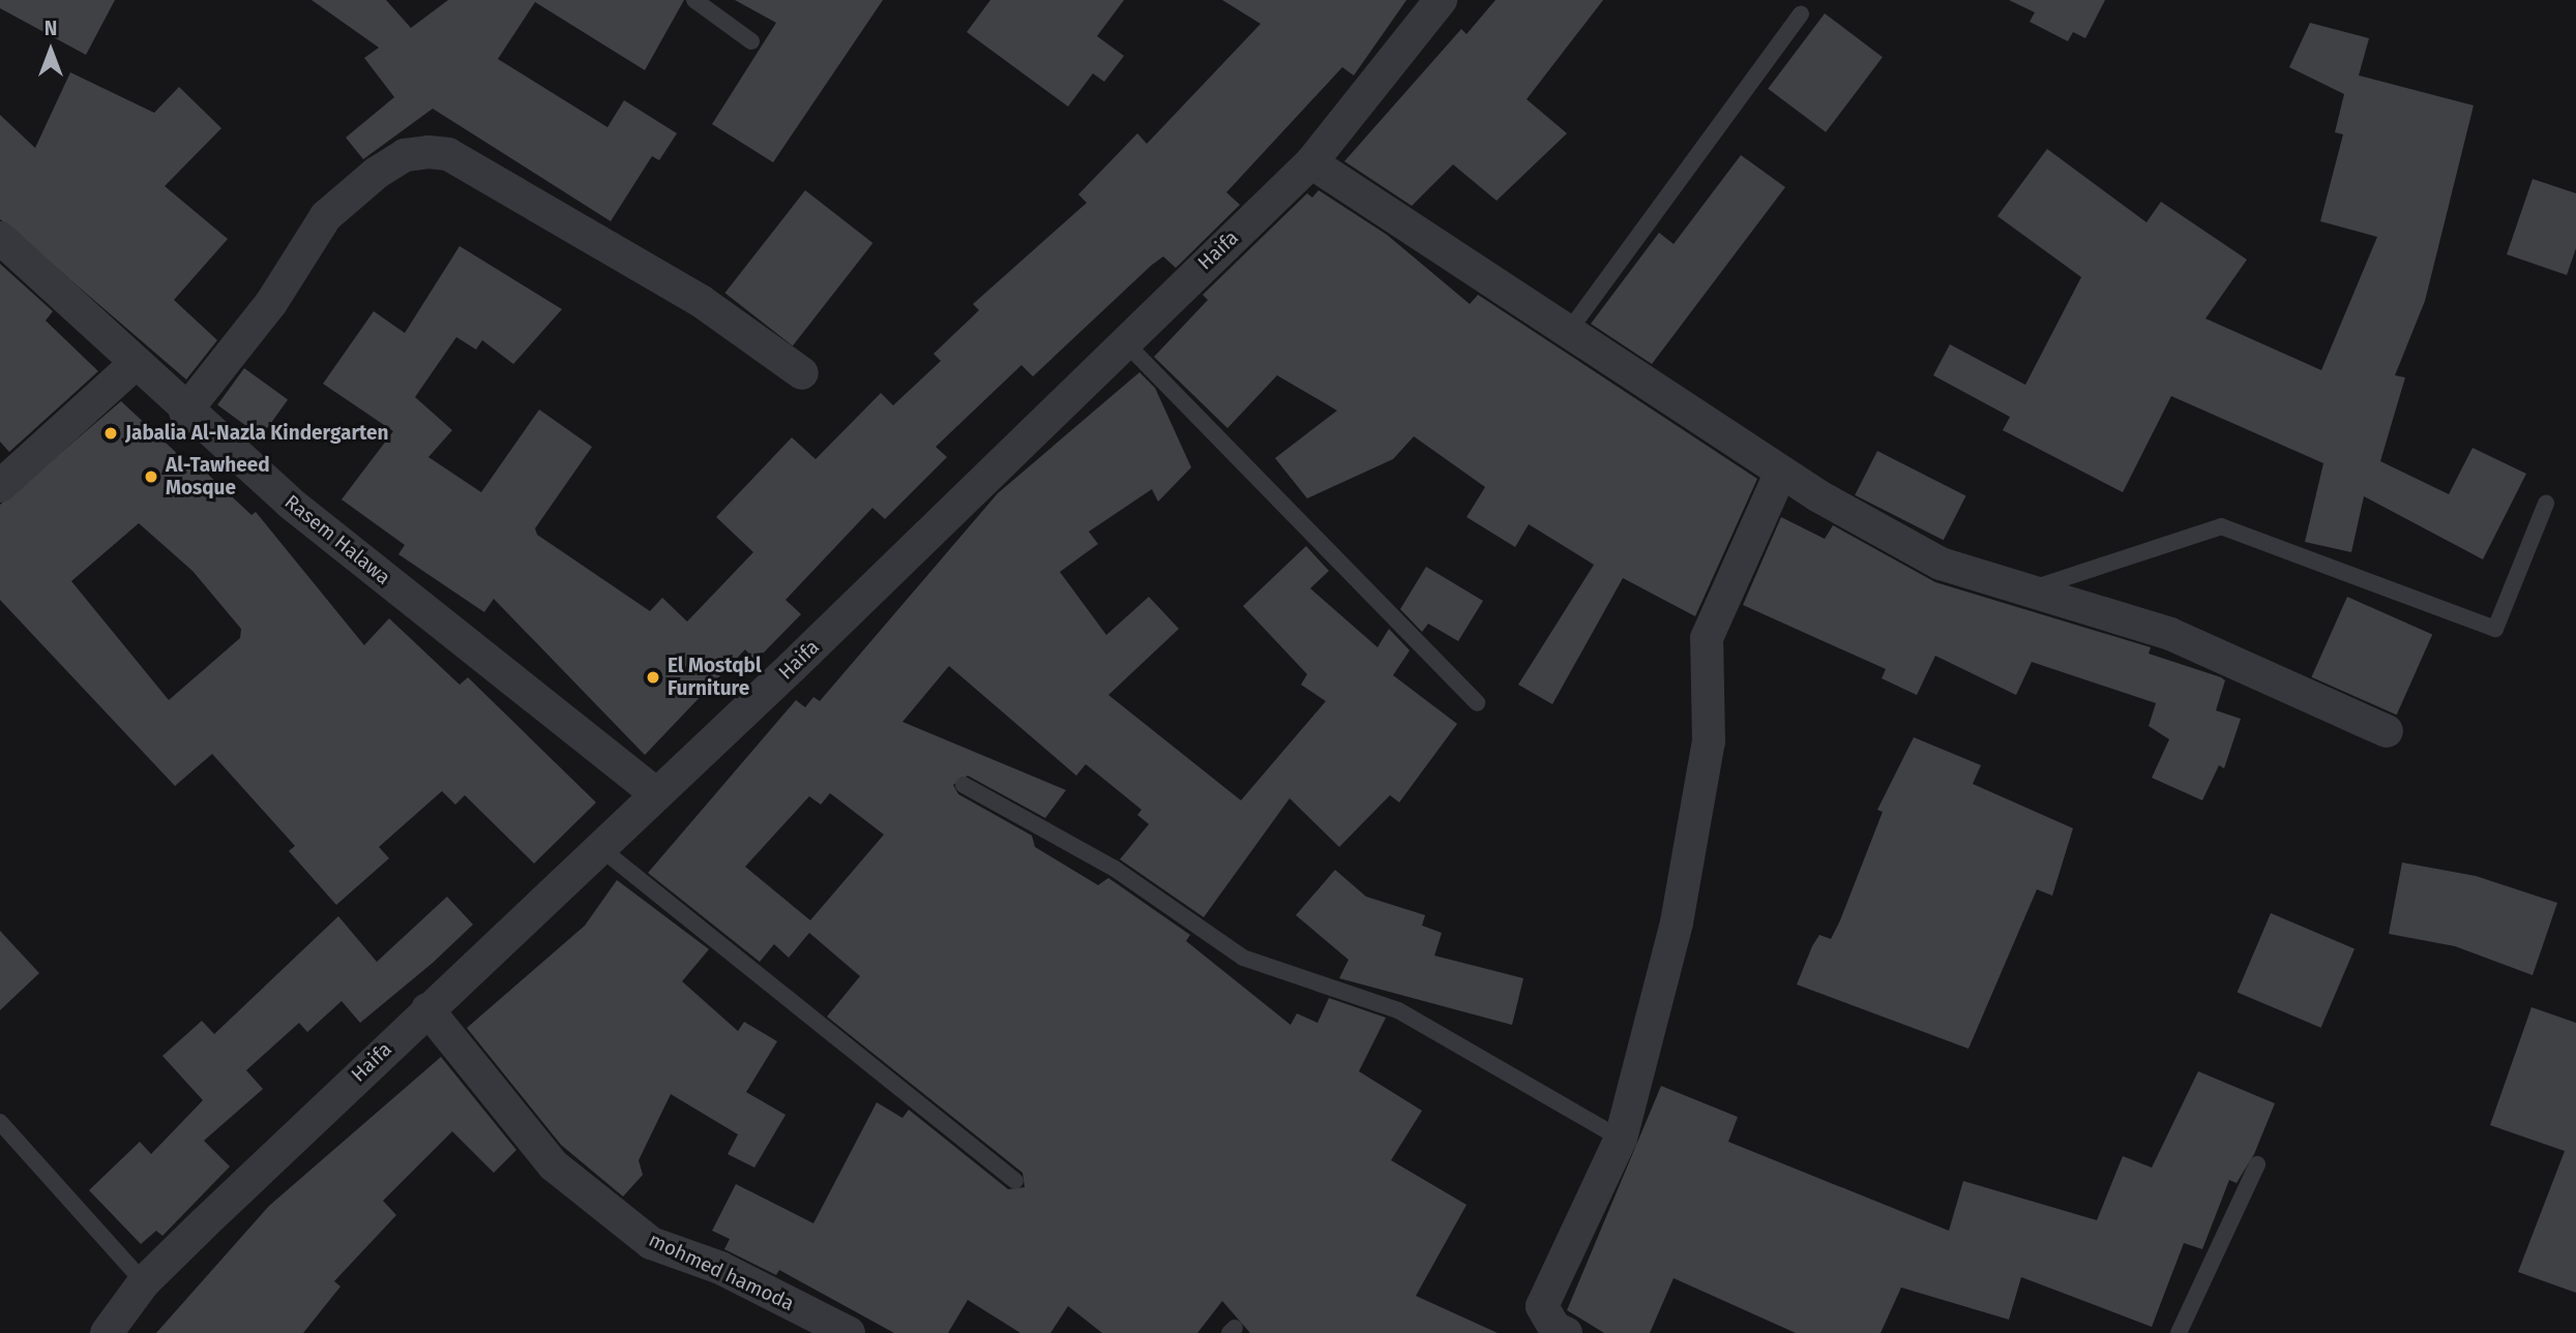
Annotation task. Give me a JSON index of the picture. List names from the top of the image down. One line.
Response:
{"streets":{"street":["Haifa","Rasem Halawa","mohmed hamoda"]},"crossings":[["Haifa","Rasem Halawa"],["Haifa","mohmed hamoda"]],"places":["Jabalia Al-Nazla Kindergarten","Al-Tawheed Mosque","El Mostqbl Furniture"],"north":"top"}
